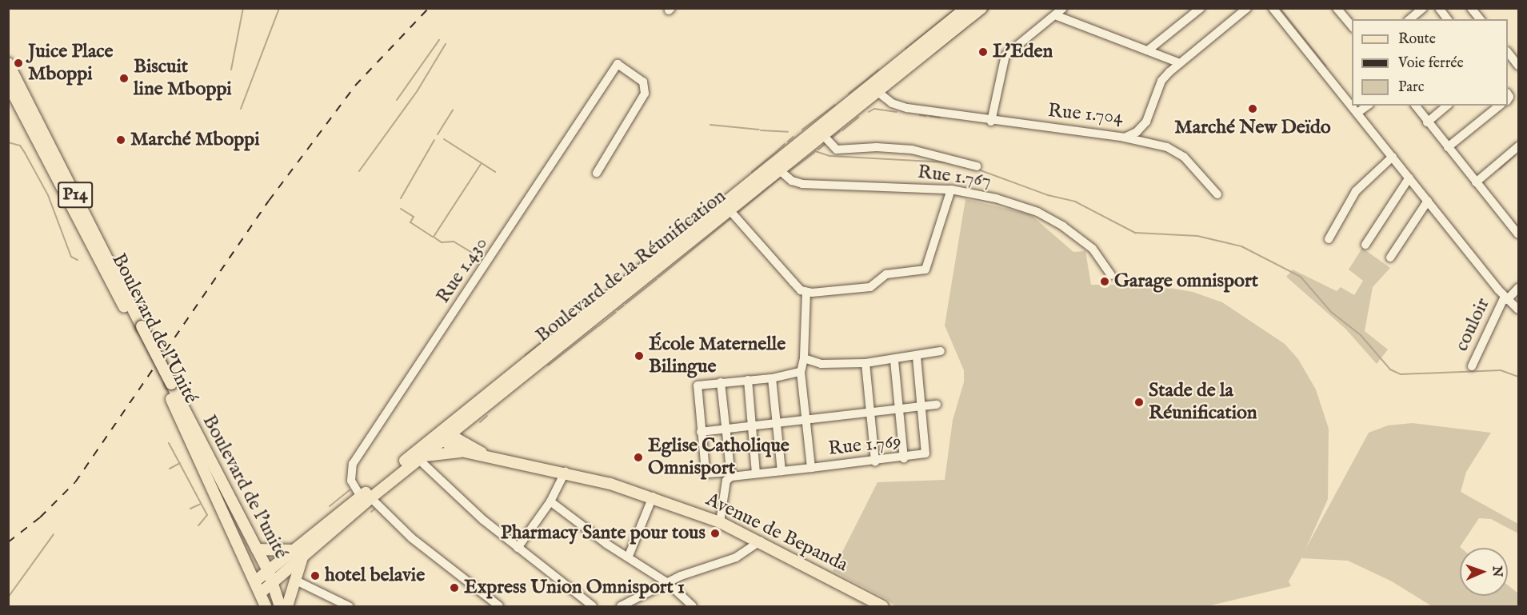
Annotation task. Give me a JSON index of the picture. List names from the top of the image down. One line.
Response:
{"streets":{"main road":["P14","Boulevard de la Réunification","Boulevard de l'Unité","Boulevard de l'unité","Avenue de Bepanda"],"street":["Rue 1.704","Rue 1.767","Rue 1.430","couloir","Rue 1.769"]},"crossings":[["Rue 1.704","Boulevard de la Réunification"],["Rue 1.767","Boulevard de la Réunification"],["P14","Boulevard de la Réunification"],["P14","Boulevard de l'Unité"],["P14","Boulevard de l'unité"],["Boulevard de la Réunification","Rue 1.430"],["Boulevard de la Réunification","Boulevard de l'unité"],["Boulevard de la Réunification","Avenue de Bepanda"],["Boulevard de l'Unité","Boulevard de l'unité"]],"places":["L'Eden","Juice Place Mboppi","Biscuit line Mboppi","Marché New Deïdo","Marché Mboppi","Garage omnisport","École Maternelle Bilingue","Stade de la Réunification","Eglise Catholique Omnisport","Pharmacy Sante pour tous","hotel belavie","Express Union Omnisport 1"],"legend":["Route","Voie ferrée","Parc"],"north":"right"}
